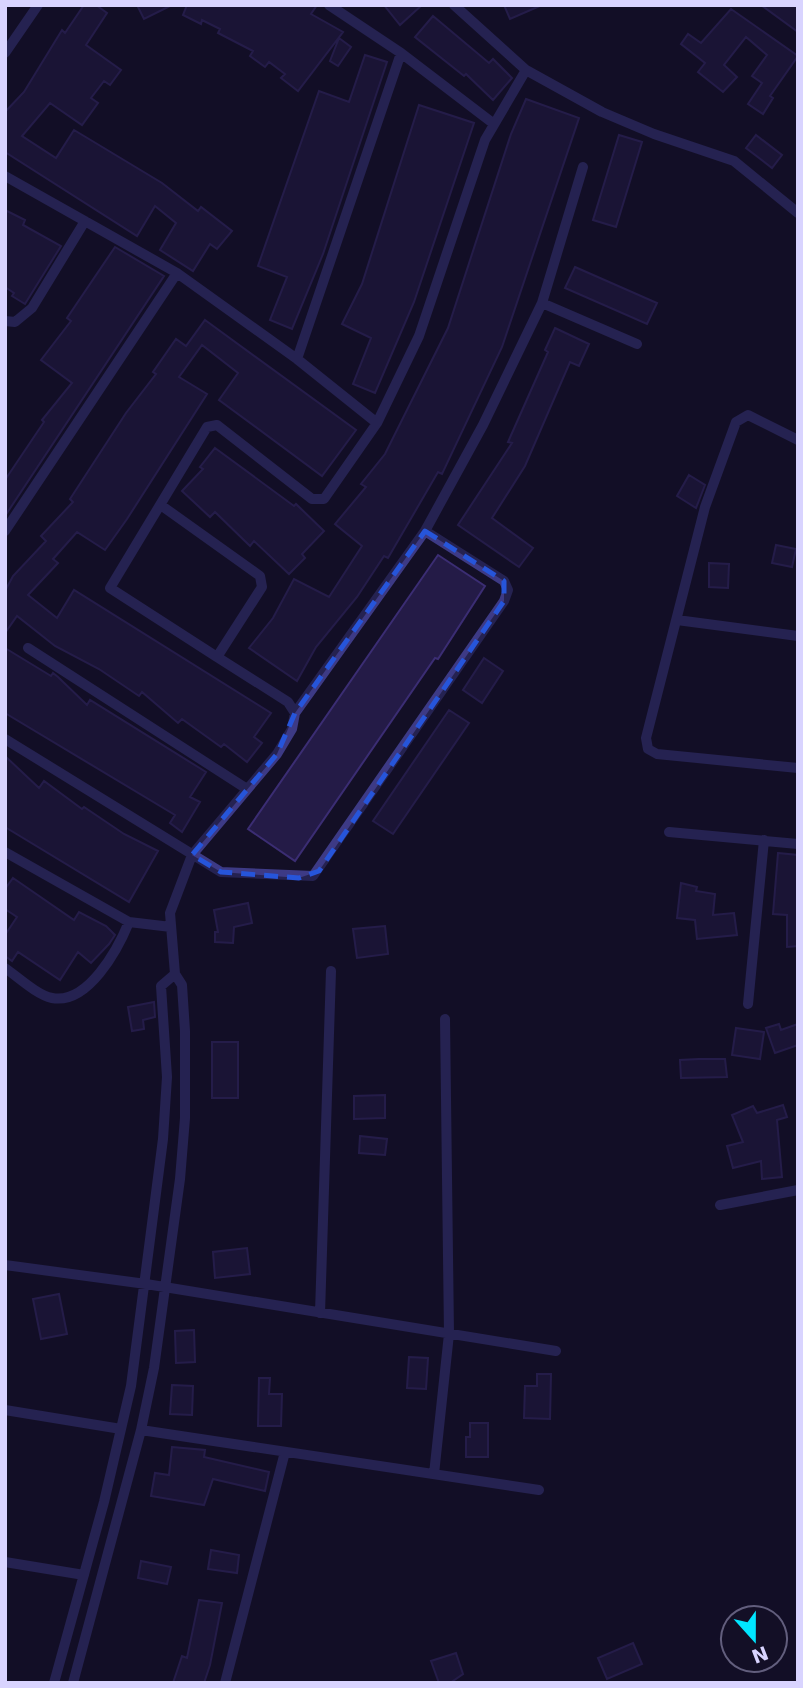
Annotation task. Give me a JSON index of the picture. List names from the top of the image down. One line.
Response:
{"north":"bottom"}
